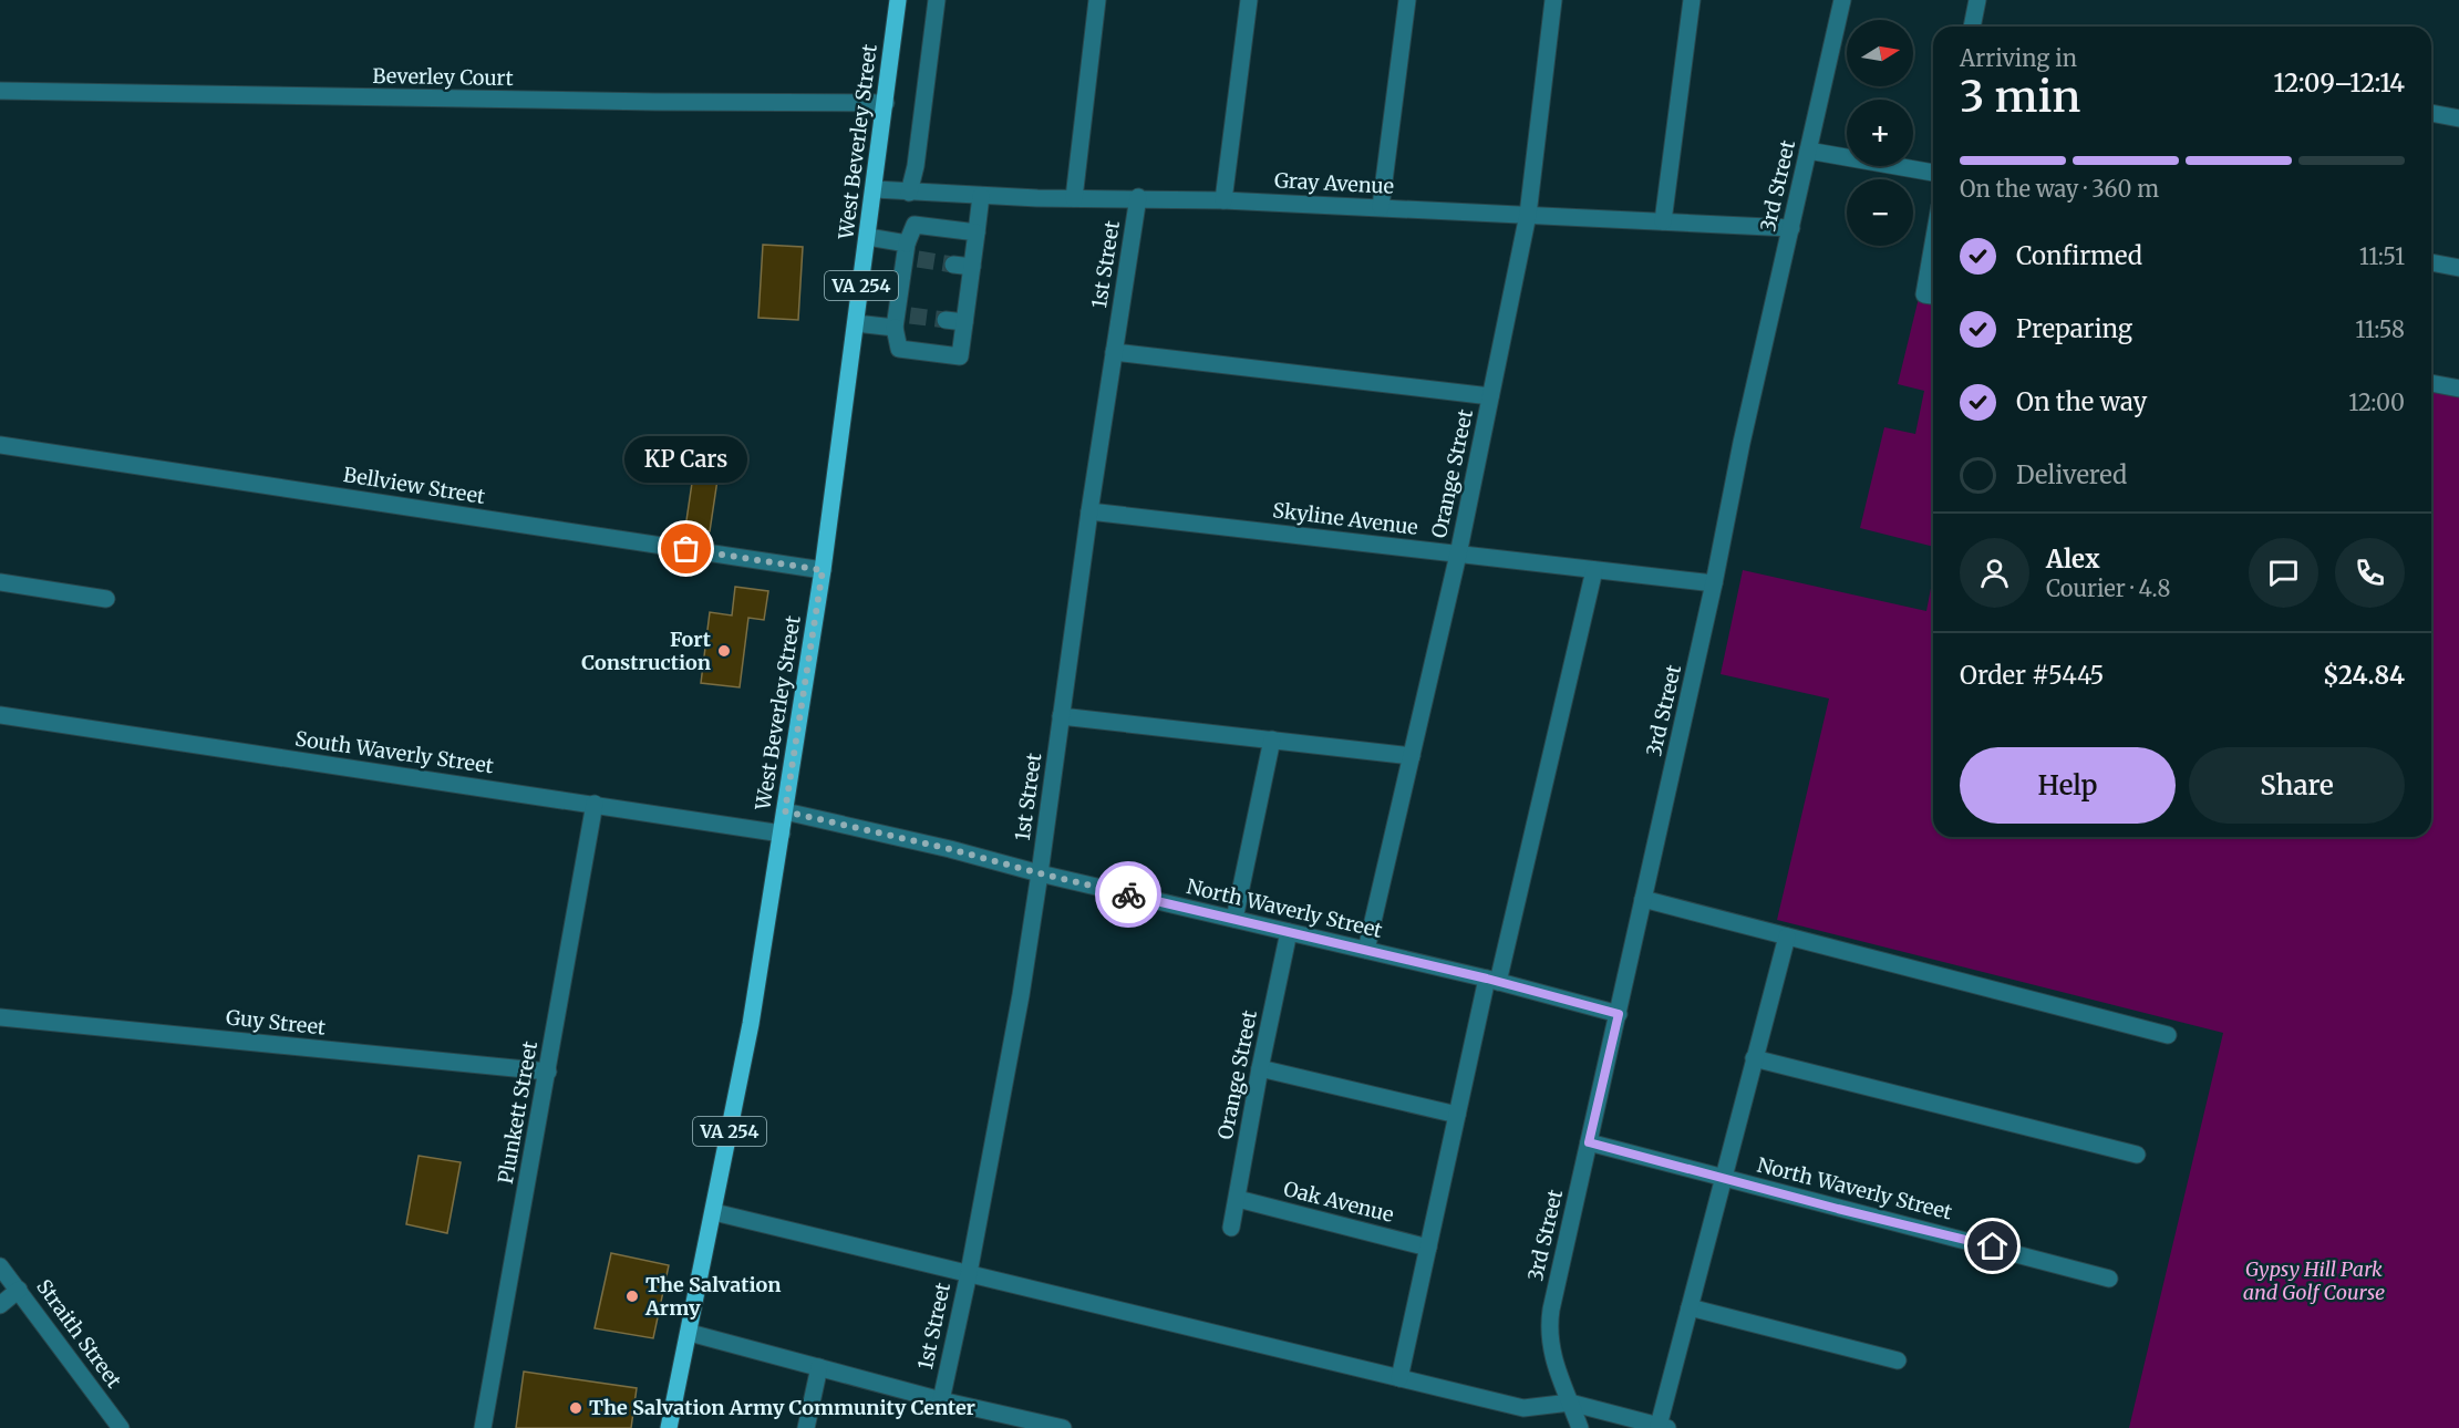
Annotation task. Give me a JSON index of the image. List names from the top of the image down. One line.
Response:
{"streets":{"main road":["West Beverley Street","VA 254"],"street":["Beverley Court","Gray Avenue","3rd Street","1st Street","Orange Street","Bellview Street","Skyline Avenue","South Waverly Street","North Waverly Street","Guy Street","Plunkett Street","Oak Avenue","Straith Street"]},"crossings":[["Beverley Court","West Beverley Street"],["West Beverley Street","Gray Avenue"],["West Beverley Street","Bellview Street"],["West Beverley Street","South Waverly Street"],["West Beverley Street","North Waverly Street"],["Gray Avenue","3rd Street"],["Gray Avenue","1st Street"],["Gray Avenue","Orange Street"],["3rd Street","Skyline Avenue"],["3rd Street","North Waverly Street"],["1st Street","Skyline Avenue"],["1st Street","North Waverly Street"],["Orange Street","Skyline Avenue"],["Orange Street","North Waverly Street"],["Orange Street","Oak Avenue"],["South Waverly Street","Plunkett Street"],["Guy Street","Plunkett Street"]],"parks":["Gypsy Hill Park and Golf Course"],"places":["KP Cars","Fort Construction","The Salvation Army","The Salvation Army Community Center"],"north":"right","page":{"map_buttons":["+","−"],"heading":["3 min","Arriving in","12:09–12:14"],"panel":["Alex","Courier · 4.8","Order #5445","$24.84"],"bar":"On the way · 360 m","list":[["Confirmed","11:51"],["Preparing","11:58"],["On the way","12:00"],"Delivered"],"bubble":"KP Cars","buttons":["Help","Share"]}}
